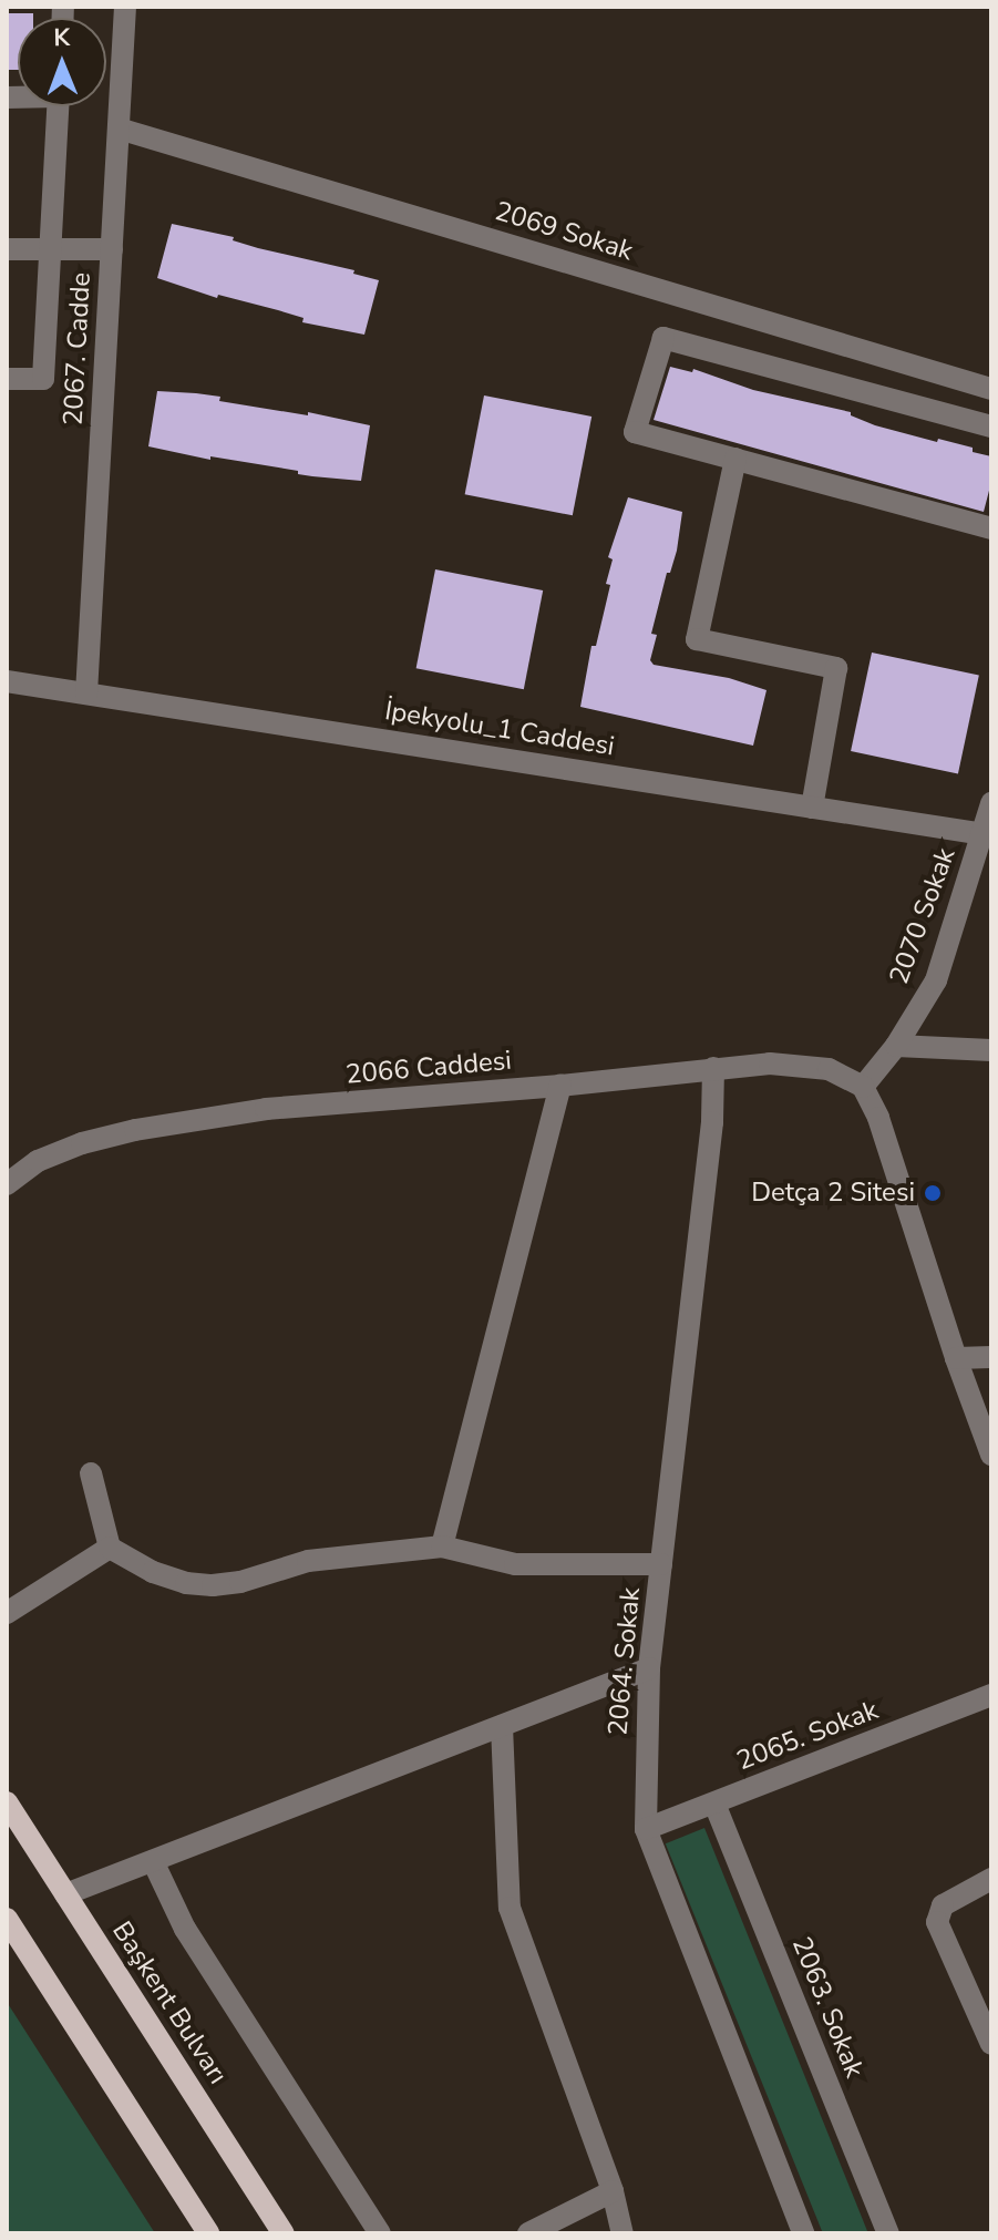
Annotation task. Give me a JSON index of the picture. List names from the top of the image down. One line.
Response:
{"streets":{"main road":["Başkent Bulvarı"],"street":["2069 Sokak","2067. Cadde","İpekyolu_1 Caddesi","2070 Sokak","2066 Caddesi","2064. Sokak","2065. Sokak","2063. Sokak"]},"crossings":[["2069 Sokak","2067. Cadde"],["2067. Cadde","İpekyolu_1 Caddesi"],["İpekyolu_1 Caddesi","2070 Sokak"],["2070 Sokak","2066 Caddesi"],["2066 Caddesi","2064. Sokak"],["2064. Sokak","2065. Sokak"],["2065. Sokak","2063. Sokak"]],"places":["Detça 2 Sitesi"],"north":"top"}
